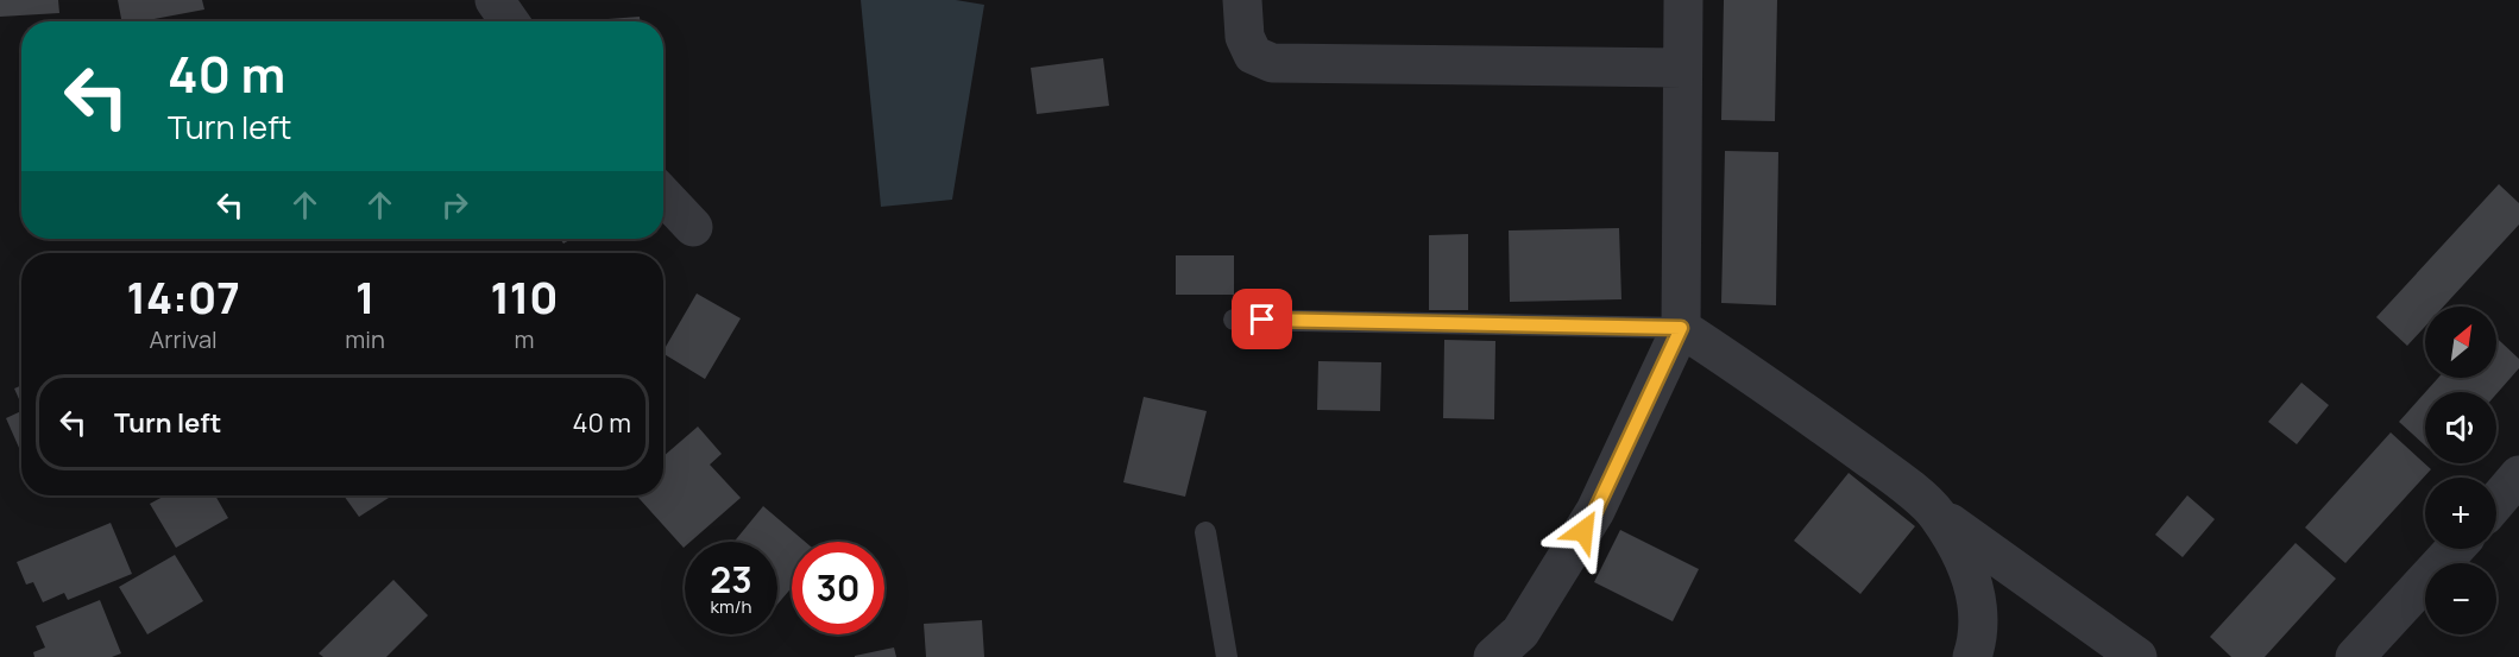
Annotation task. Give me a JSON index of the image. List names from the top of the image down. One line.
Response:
{"north":"top right","page":{"turn":["40 m","Turn left"],"eta":["14:07","Arrival","1","min","110","m"],"map_buttons":["+","−"],"list":[{"name":"Turn left","value":"40 m"}],"speed":"23 km/h","limit":"30"}}
